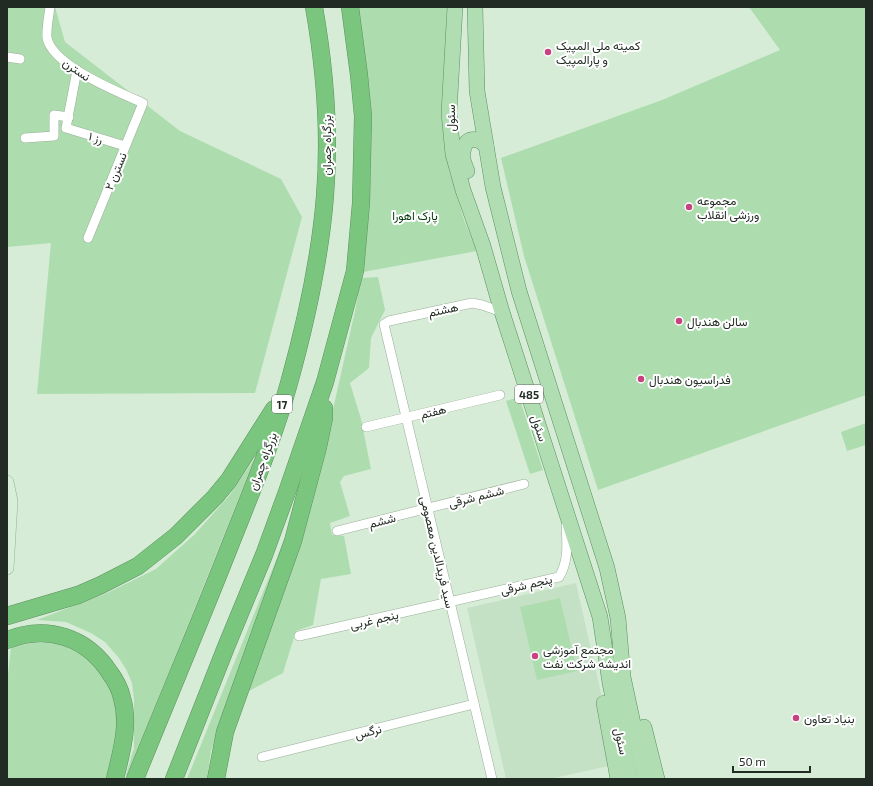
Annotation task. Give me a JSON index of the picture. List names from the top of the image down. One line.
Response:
{"streets":{"highway":["بزرگراه چمران","17"],"main road":["سئول","485"],"street":["نسترن","رز ۱","نسترن ۲","هشتم","هفتم","ششم شرقی","ششم","سید فریدالدین معصومی","پنجم شرقی","پنجم غربی","نرگس"]},"crossings":[["نسترن","نسترن ۲"],["سئول","هشتم"],["سئول","پنجم شرقی"],["رز ۱","نسترن ۲"],["هشتم","سید فریدالدین معصومی"],["هفتم","سید فریدالدین معصومی"],["ششم شرقی","ششم"],["ششم شرقی","سید فریدالدین معصومی"],["ششم","سید فریدالدین معصومی"],["سید فریدالدین معصومی","پنجم شرقی"],["سید فریدالدین معصومی","پنجم غربی"],["سید فریدالدین معصومی","نرگس"],["پنجم شرقی","پنجم غربی"]],"parks":["پارک اهورا"],"places":["کمیته ملی المپیک و پارالمپیک","مجموعه ورزشی انقلاب","سالن هندبال","فدراسیون هندبال","مجتمع آموزشی اندیشه شرکت نفت","بنیاد تعاون"],"scale_bar":"50 m"}
